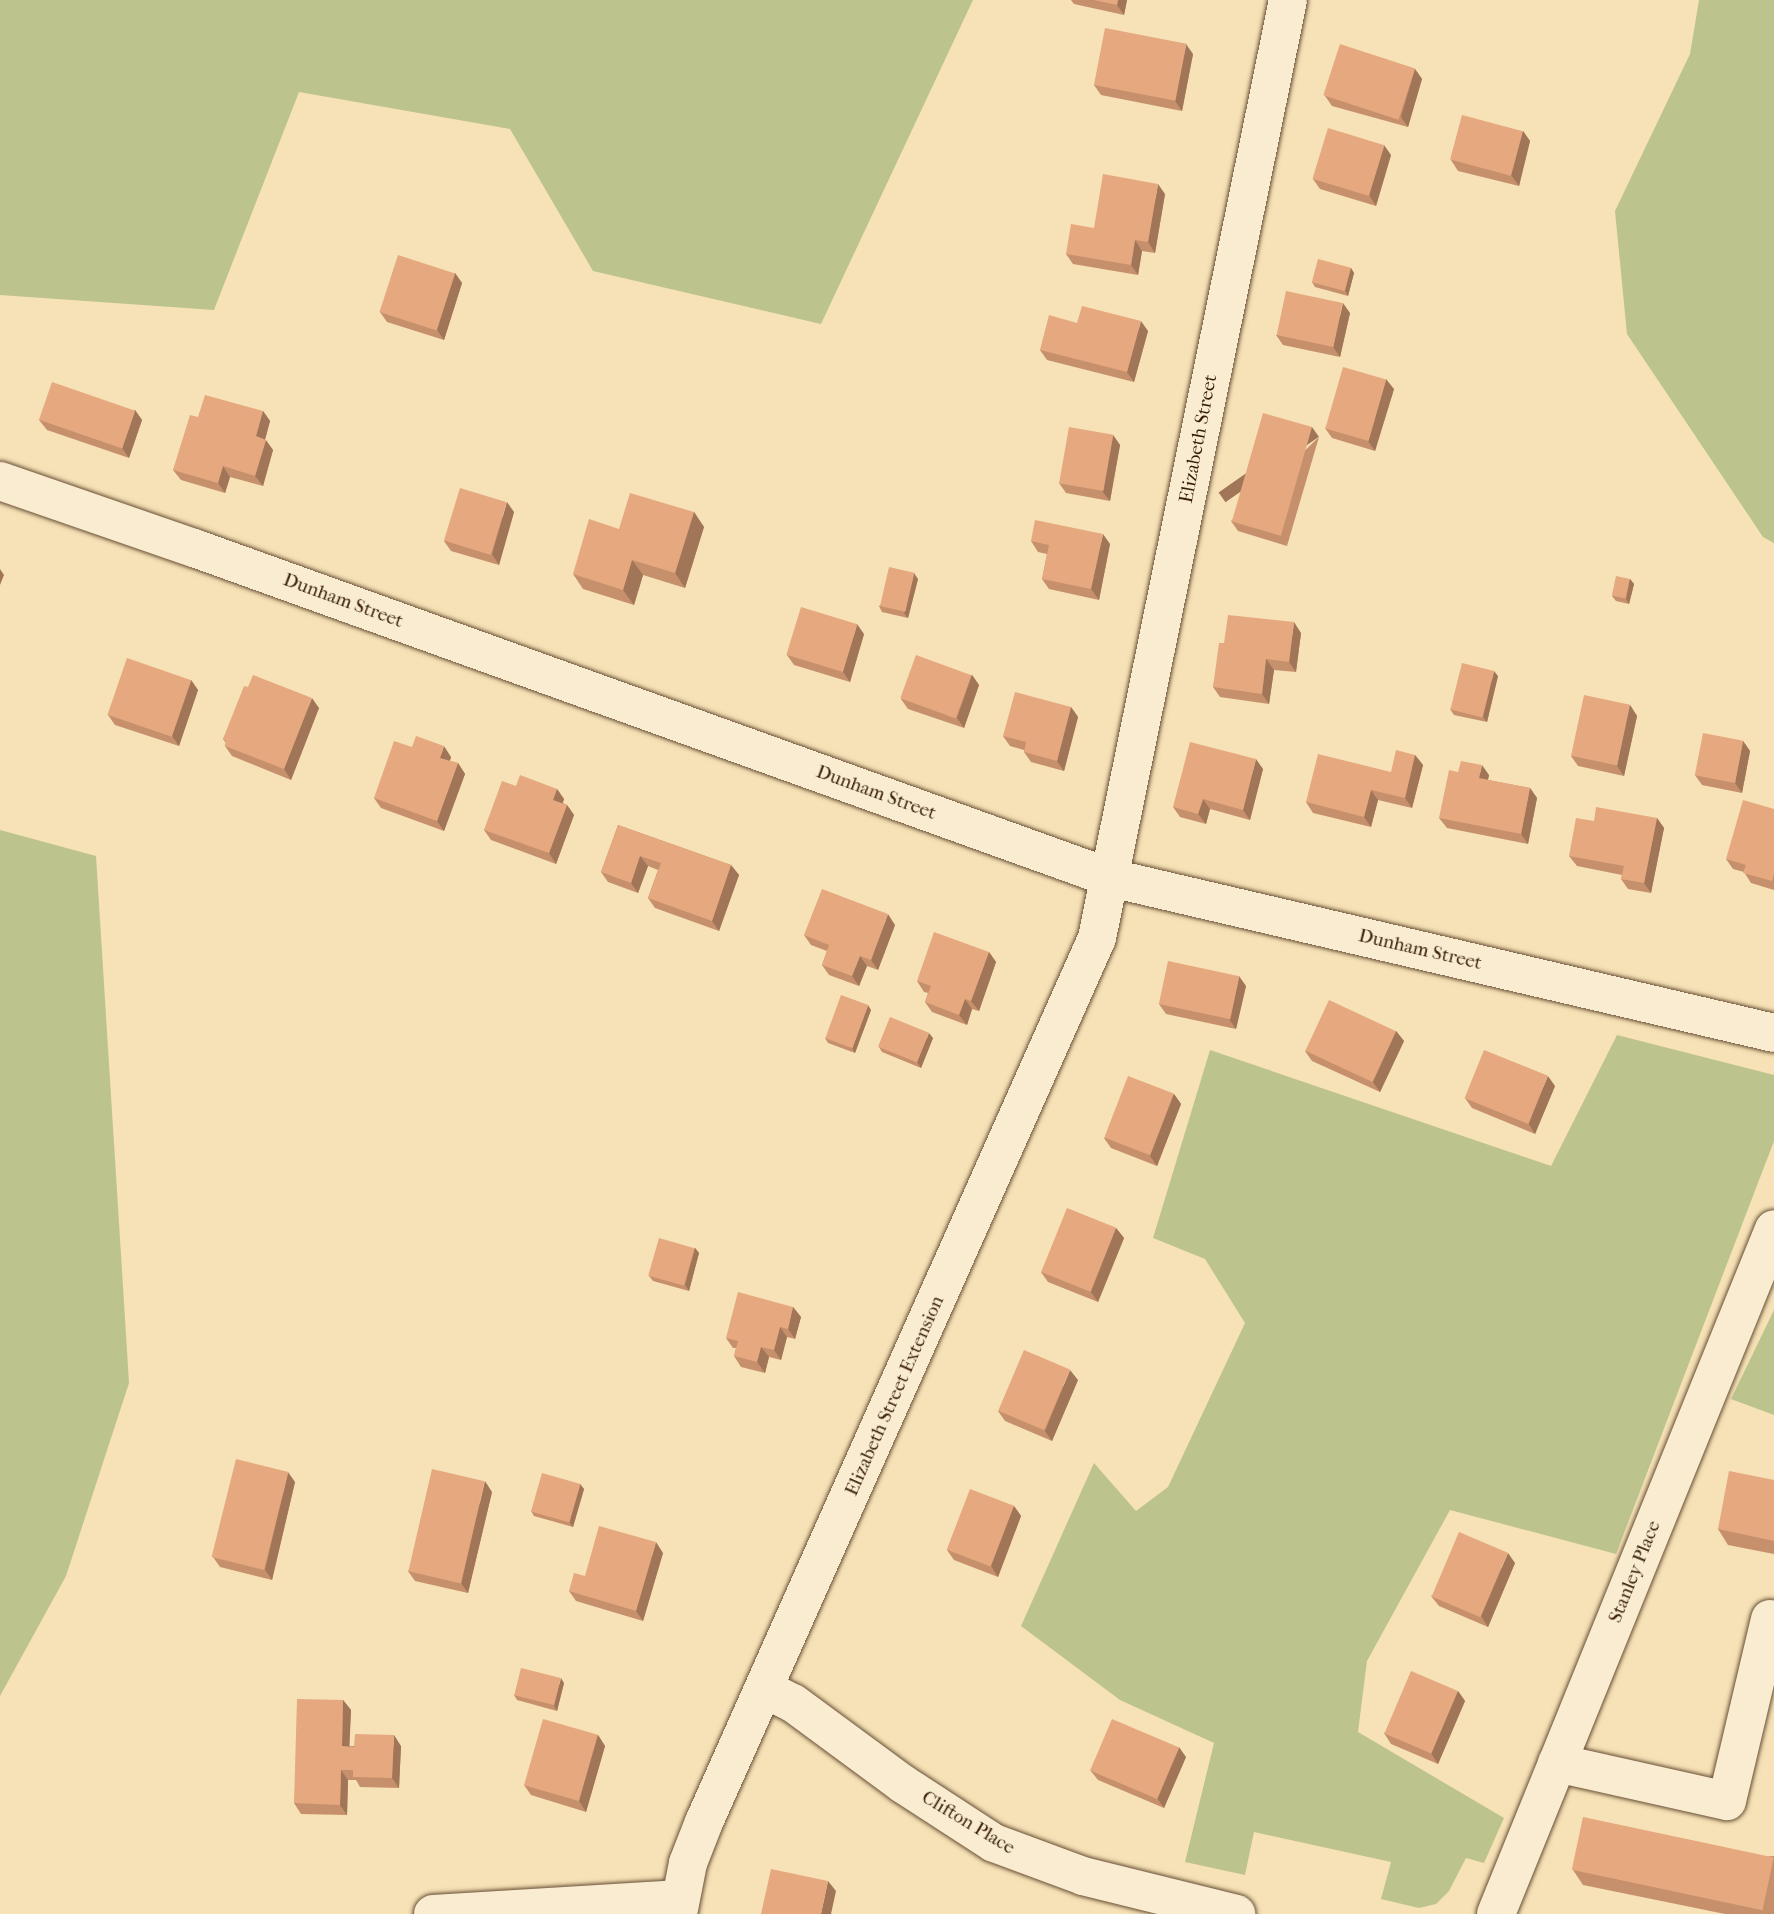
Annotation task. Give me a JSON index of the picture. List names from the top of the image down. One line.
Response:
{"streets":{"street":["Elizabeth Street","Dunham Street","Elizabeth Street Extension","Stanley Place","Clifton Place"]},"crossings":[["Elizabeth Street","Dunham Street"],["Elizabeth Street","Elizabeth Street Extension"],["Dunham Street","Elizabeth Street Extension"],["Elizabeth Street Extension","Clifton Place"]]}
